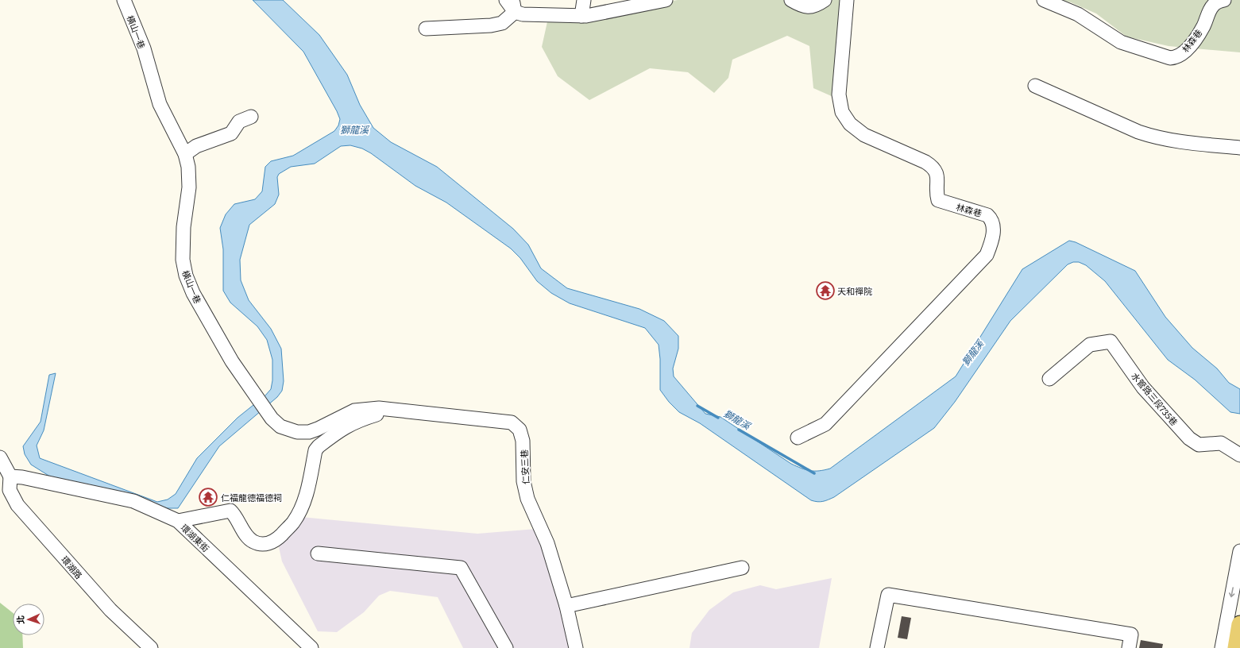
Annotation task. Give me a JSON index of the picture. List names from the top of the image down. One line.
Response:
{"streets":{"street":["橫山一巷","林森巷","水管路三段735巷","仁安三巷","環湖東街","環湖路"]},"crossings":[["橫山一巷","仁安三巷"],["環湖東街","環湖路"]],"water":["獅龍溪"],"places":{"temple":["天和禪院","仁福龍德福德祠"]},"north":"left"}
